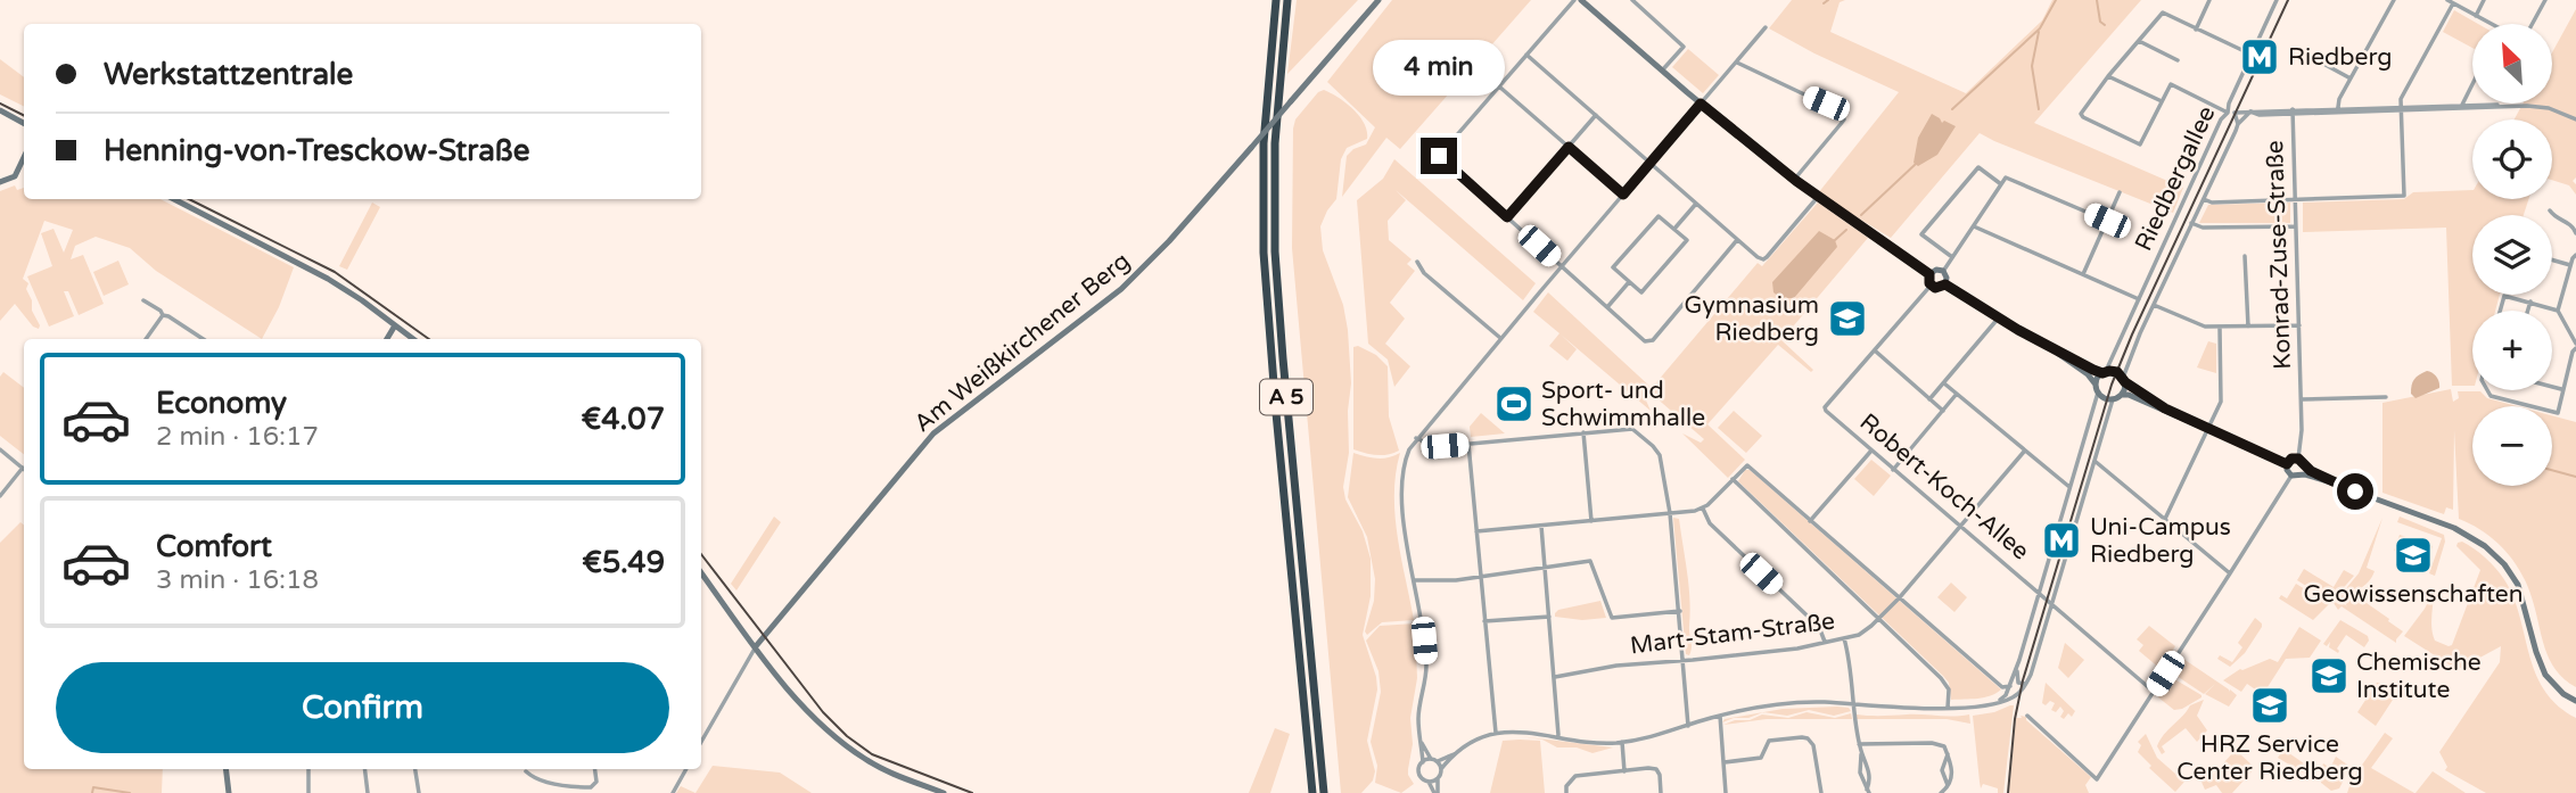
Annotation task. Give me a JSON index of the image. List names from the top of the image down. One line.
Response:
{"streets":{"highway":["A 5"],"main road":["Am Weißkirchener Berg"],"street":["Riedbergallee","Konrad-Zuse-Straße","Robert-Koch-Allee","Mart-Stam-Straße"]},"crossings":[["Robert-Koch-Allee","Mart-Stam-Straße"]],"places":{"metro station":["Riedberg","Uni-Campus Riedberg"],"school or university":["Gymnasium Riedberg","Geowissenschaften","Chemische Institute","HRZ Service Center Riedberg"],"sports":["Sport- und Schwimmhalle"]},"north":"top left","page":{"map_buttons":["+","−"],"banner":["Werkstattzentrale","Henning-von-Tresckow-Straße"],"bubble":"4 min","list":[{"name":"Economy","note":"2 min · 16:17","value":"€4.07"},{"name":"Comfort","note":"3 min · 16:18","value":"€5.49"}],"buttons":"Confirm"}}
